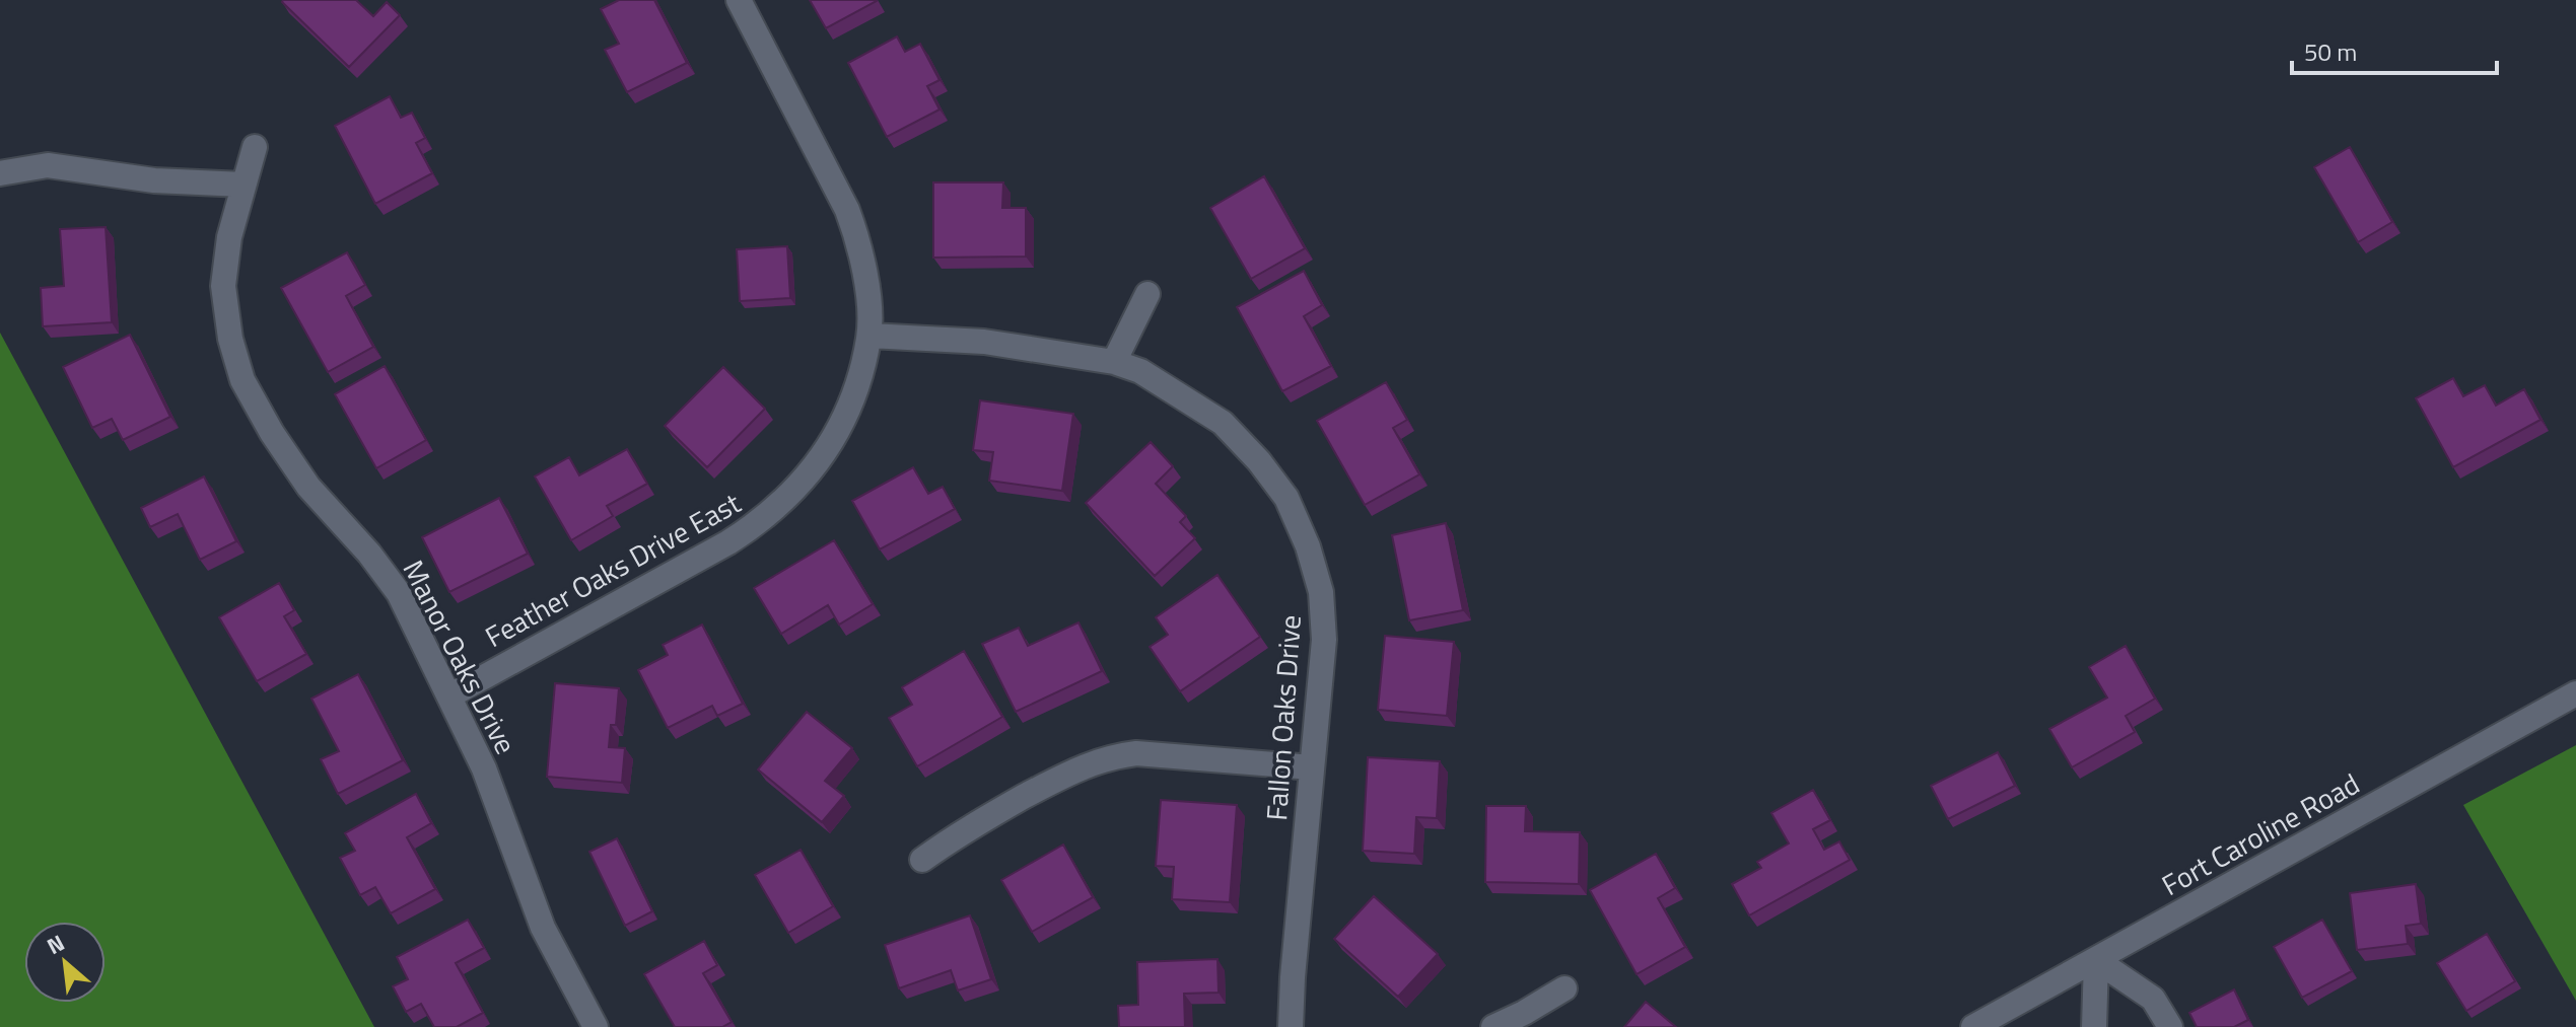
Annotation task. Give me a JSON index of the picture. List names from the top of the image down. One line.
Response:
{"streets":{"street":["Feather Oaks Drive East","Manor Oaks Drive","Fallon Oaks Drive","Fort Caroline Road"]},"crossings":[["Feather Oaks Drive East","Manor Oaks Drive"],["Feather Oaks Drive East","Fallon Oaks Drive"]],"scale_bar":"50 m","north":"top left"}
